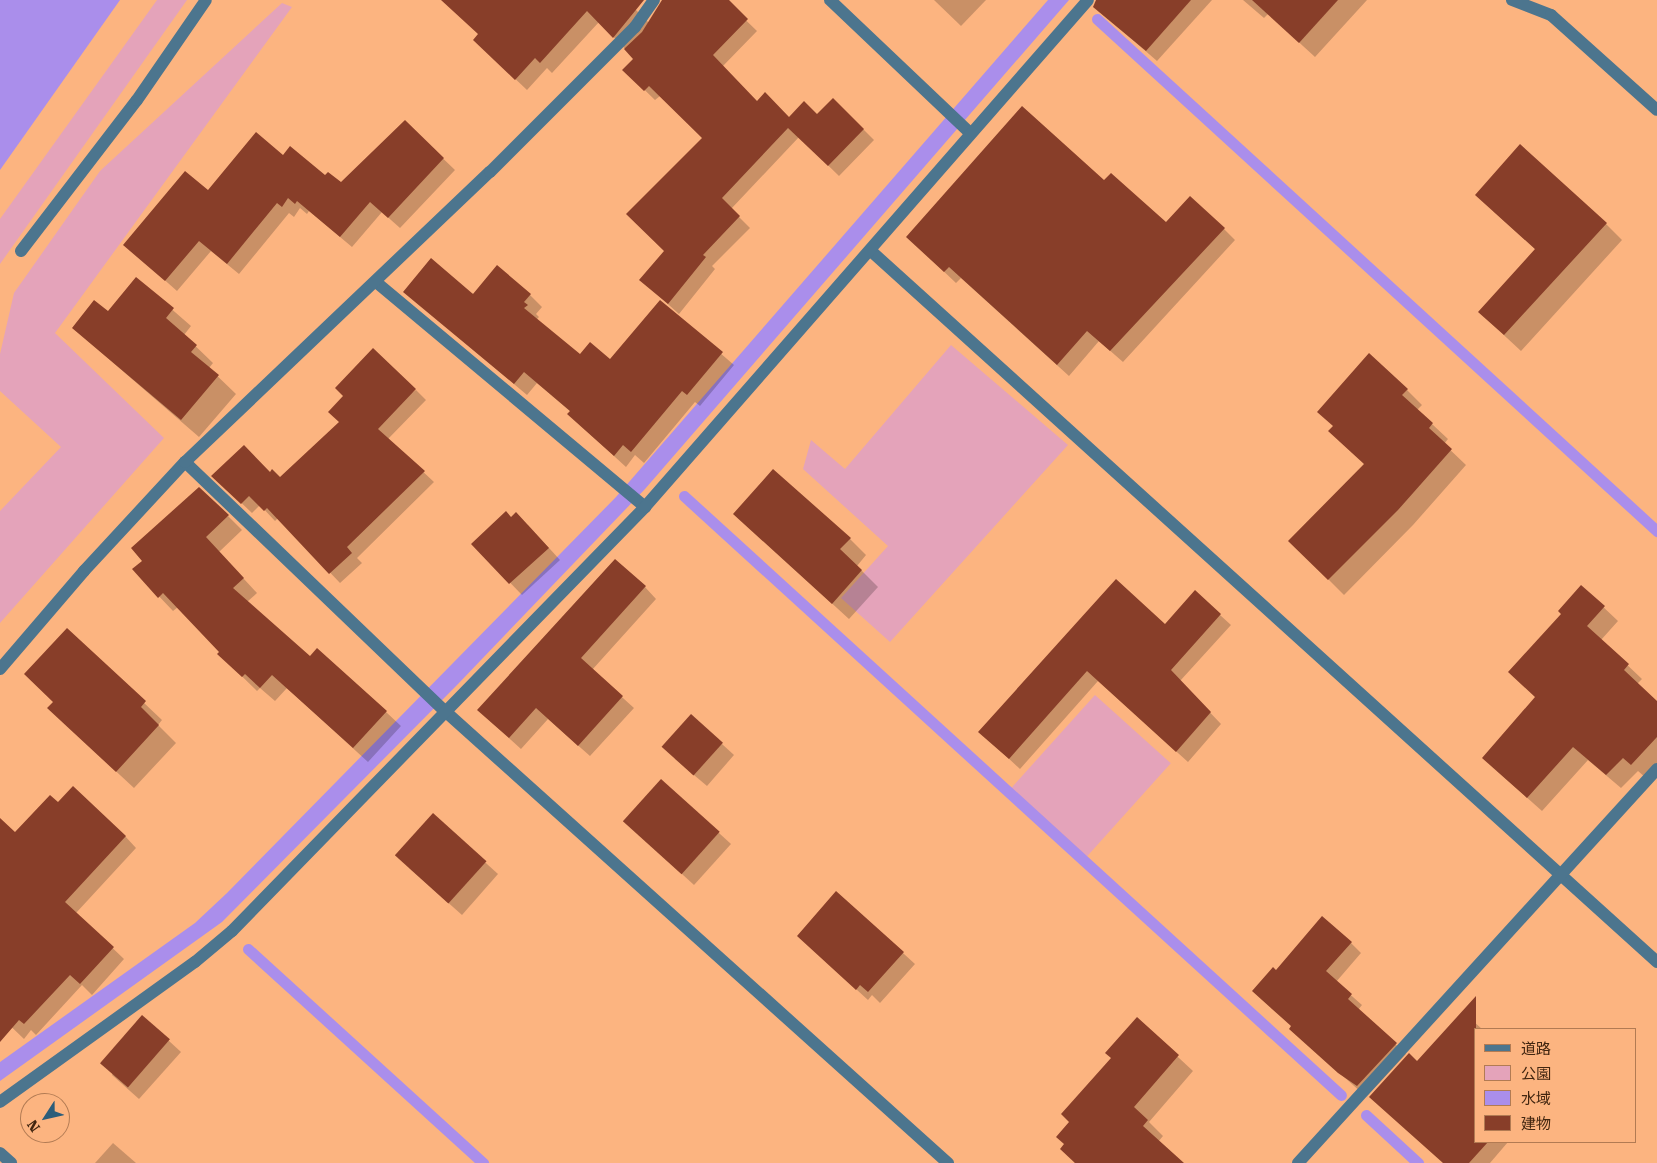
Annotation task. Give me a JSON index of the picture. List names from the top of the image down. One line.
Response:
{"legend":["道路","公園","水域","建物"],"north":"bottom left"}
